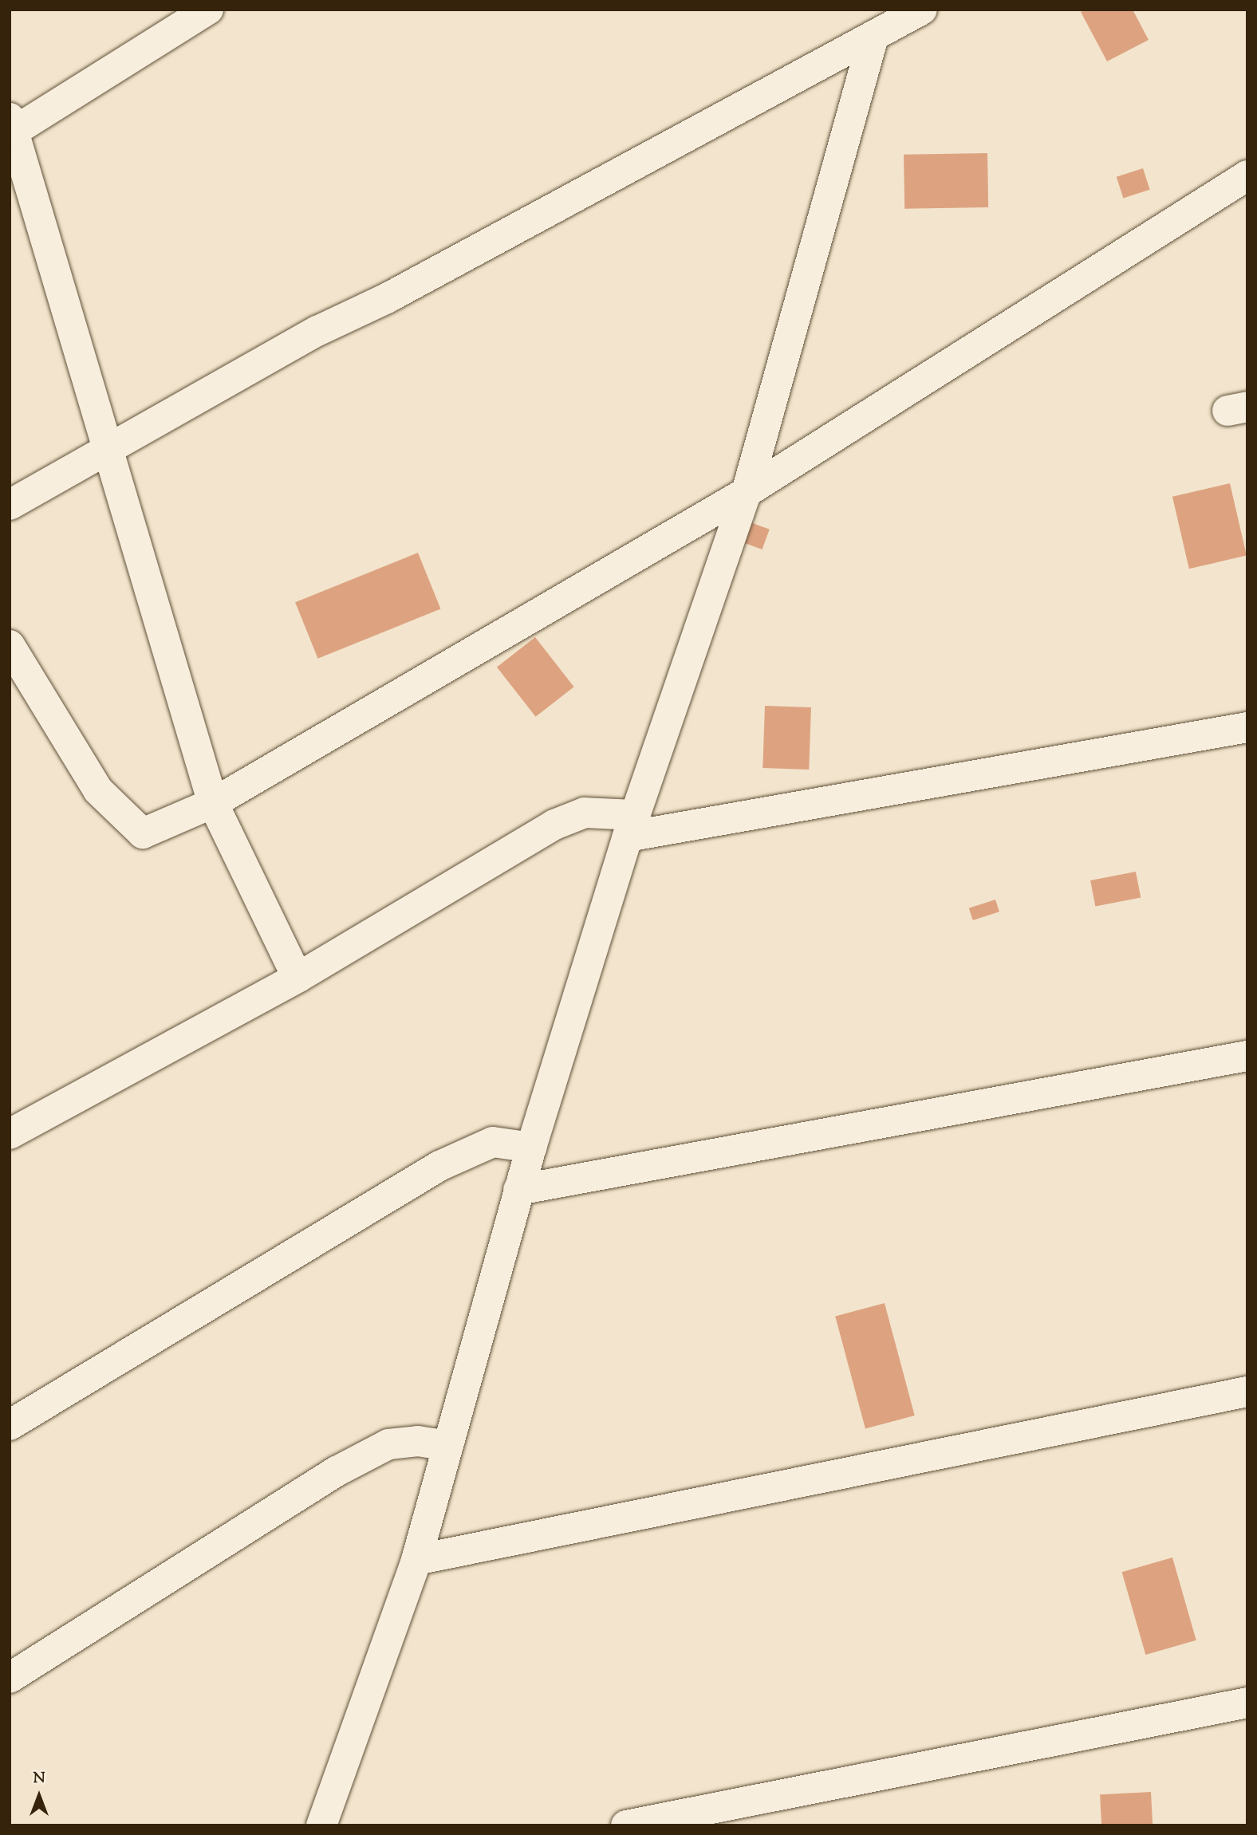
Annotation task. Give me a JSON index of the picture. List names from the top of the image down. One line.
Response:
{"north":"top"}
